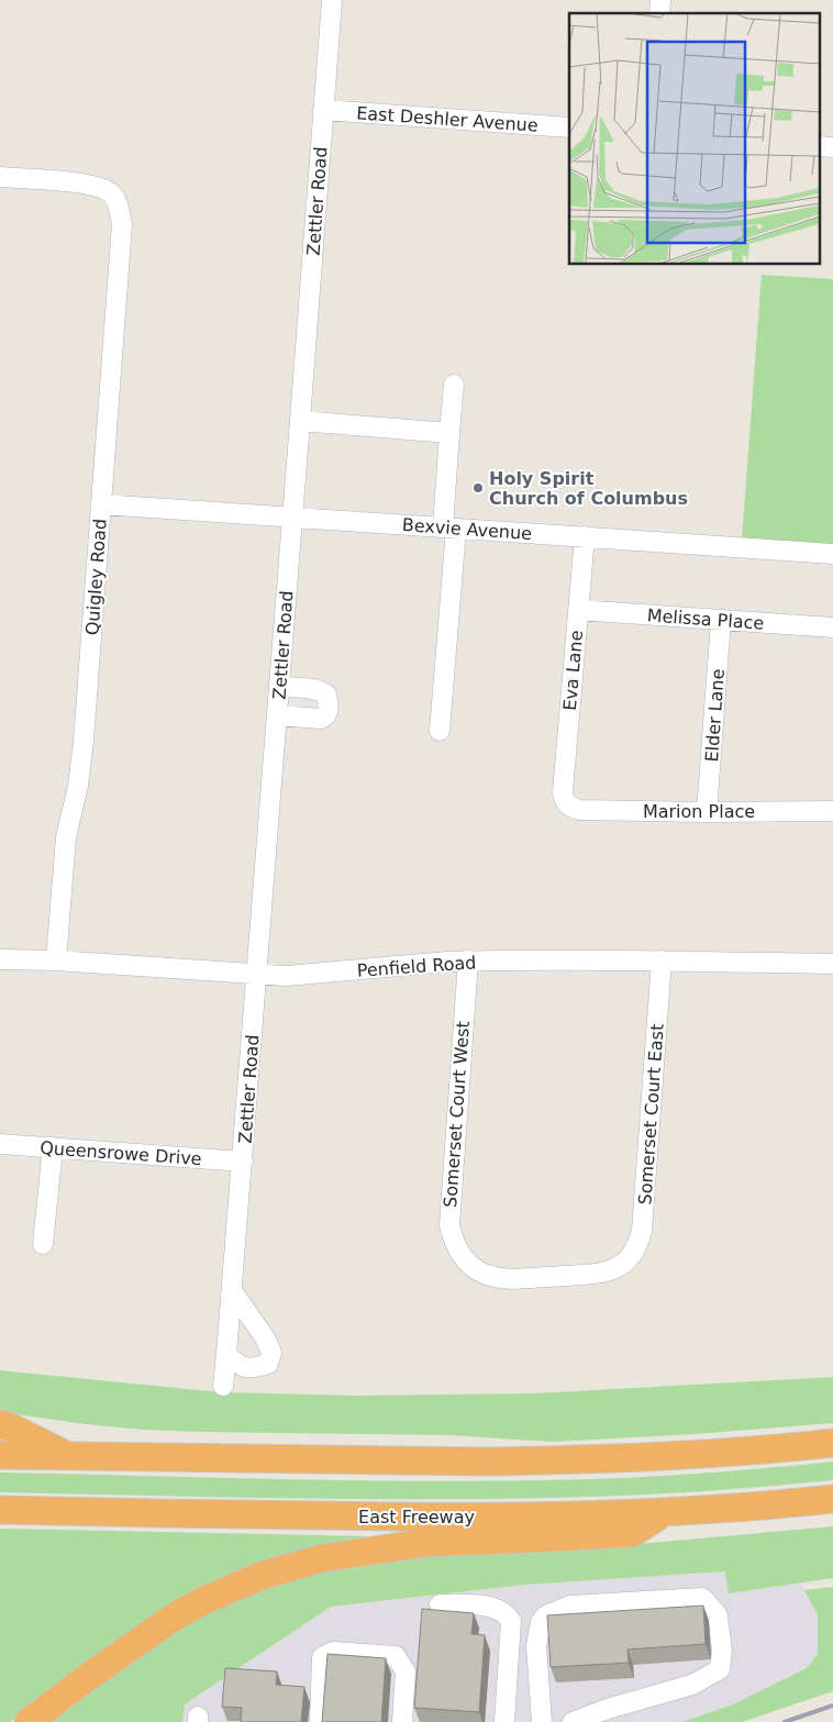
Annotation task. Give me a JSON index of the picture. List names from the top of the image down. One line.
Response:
{"streets":{"highway":["East Freeway"],"street":["East Deshler Avenue","Zettler Road","Bexvie Avenue","Quigley Road","Melissa Place","Eva Lane","Elder Lane","Marion Place","Penfield Road","Somerset Court West","Somerset Court East","Queensrowe Drive"]},"crossings":[["East Deshler Avenue","Zettler Road"],["Zettler Road","Bexvie Avenue"],["Zettler Road","Penfield Road"],["Zettler Road","Queensrowe Drive"],["Bexvie Avenue","Quigley Road"],["Bexvie Avenue","Eva Lane"],["Quigley Road","Penfield Road"],["Melissa Place","Eva Lane"],["Melissa Place","Elder Lane"],["Eva Lane","Marion Place"],["Elder Lane","Marion Place"],["Penfield Road","Somerset Court West"],["Penfield Road","Somerset Court East"],["Somerset Court West","Somerset Court East"]],"places":["Holy Spirit Church of Columbus"]}
